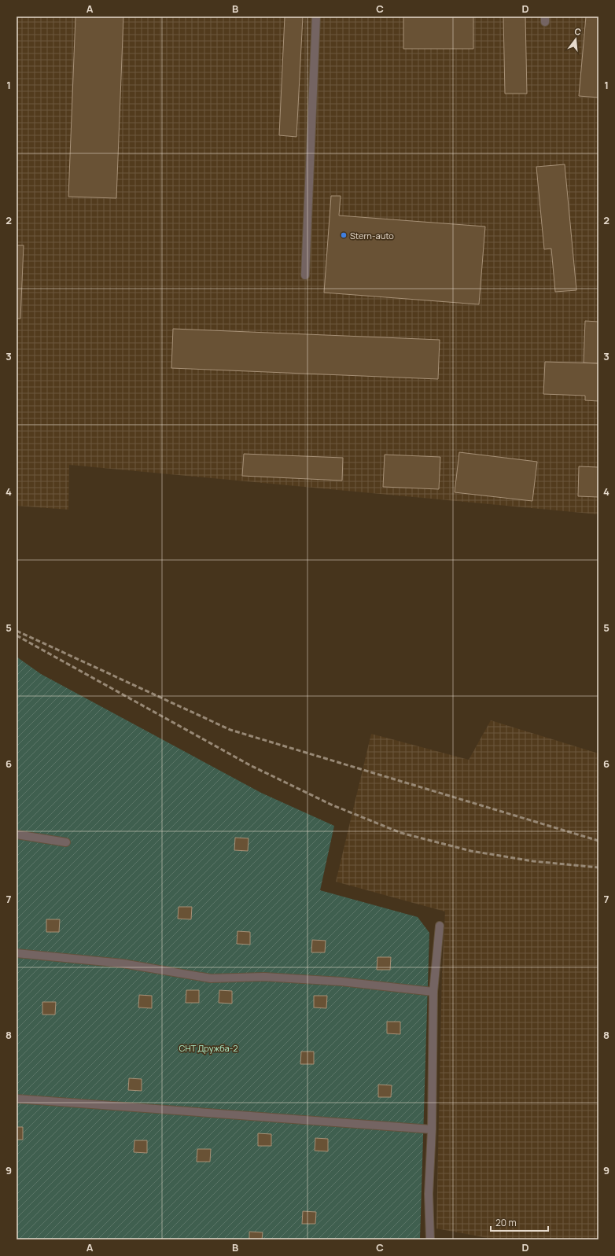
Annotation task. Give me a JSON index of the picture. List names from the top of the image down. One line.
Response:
{"parks":["СНТ Дружба-2"],"places":["Stern-auto"],"scale_bar":"20 m","north":"top","grid":{"columns":["A","B","C","D"],"rows":["1","2","3","4","5","6","7","8","9"]}}
